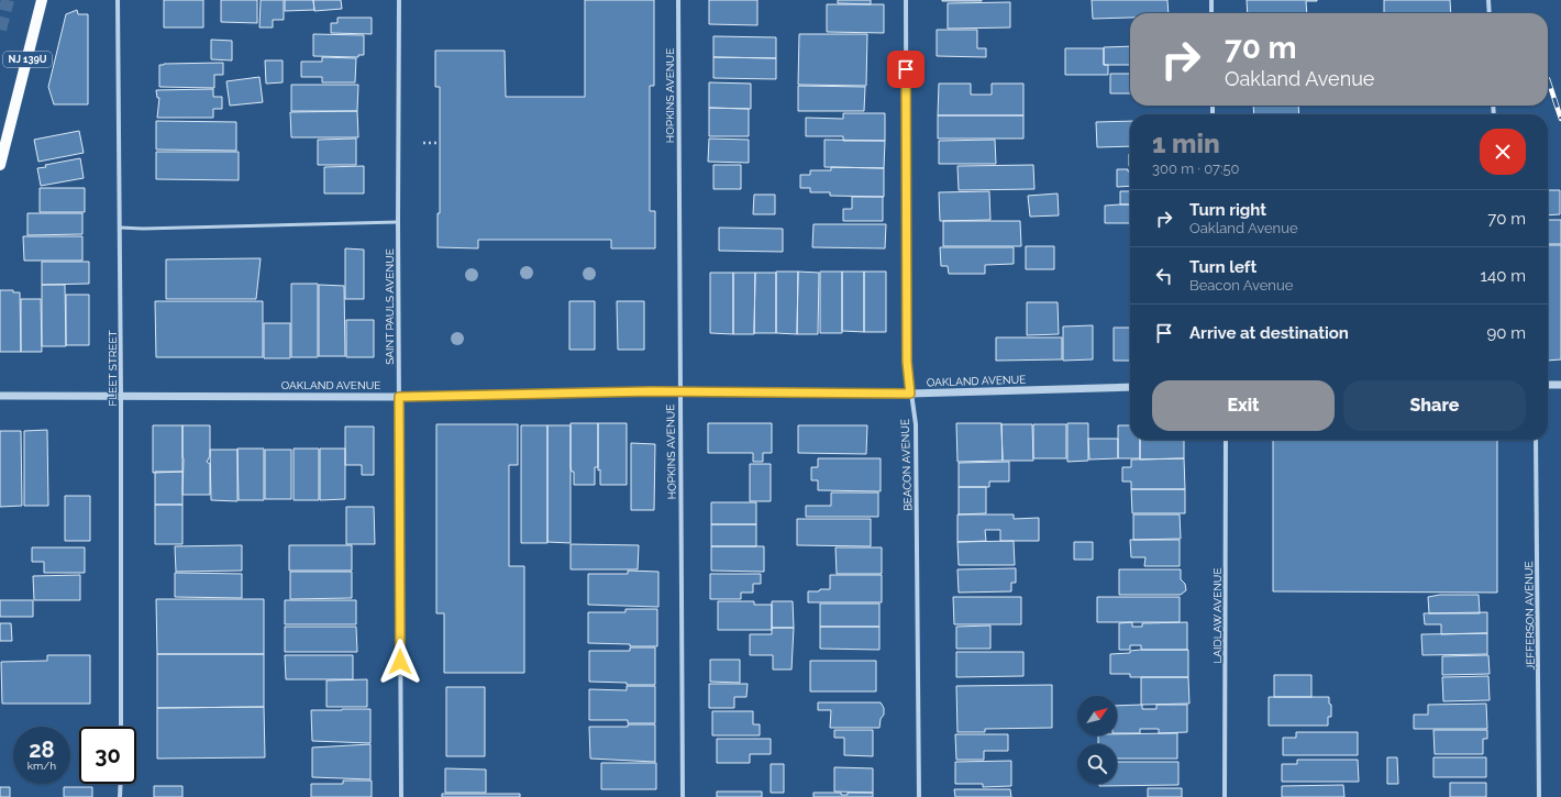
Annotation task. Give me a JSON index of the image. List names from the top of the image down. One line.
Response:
{"streets":{"main road":["NJ 139U"],"street":["HOPKINS AVENUE","SAINT PAULS AVENUE","FLEET STREET","OAKLAND AVENUE","BEACON AVENUE","LAIDLAW AVENUE","JEFFERSON AVENUE"]},"crossings":[["HOPKINS AVENUE","OAKLAND AVENUE"],["SAINT PAULS AVENUE","OAKLAND AVENUE"],["FLEET STREET","OAKLAND AVENUE"],["OAKLAND AVENUE","BEACON AVENUE"]],"north":"top right","page":{"turn":["70 m","Oakland Avenue"],"heading":["1 min","300 m · 07:50"],"list":[{"name":"Turn right","note":"Oakland Avenue","value":"70 m"},{"name":"Turn left","note":"Beacon Avenue","value":"140 m"},{"name":"Arrive at destination","value":"90 m"}],"buttons":["Exit","Share"],"speed":"28 km/h","limit":"30"}}
